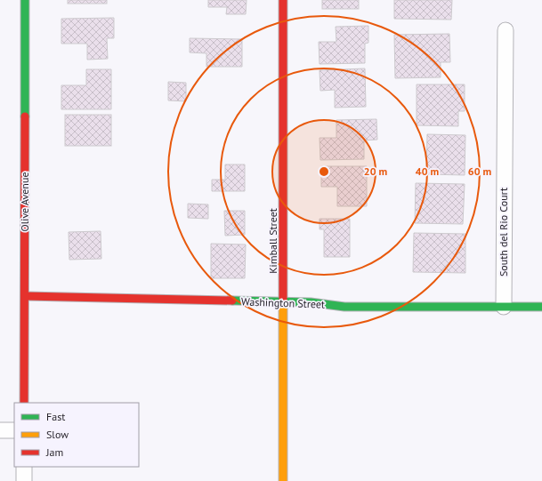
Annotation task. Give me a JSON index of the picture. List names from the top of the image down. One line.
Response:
{"streets":{"street":["Olive Avenue","South del Rio Court","Kimball Street","Washington Street"]},"crossings":[["Olive Avenue","Washington Street"],["South del Rio Court","Washington Street"],["Kimball Street","Washington Street"]],"legend":["Fast","Slow","Jam"],"rings":["20 m","40 m","60 m"]}
